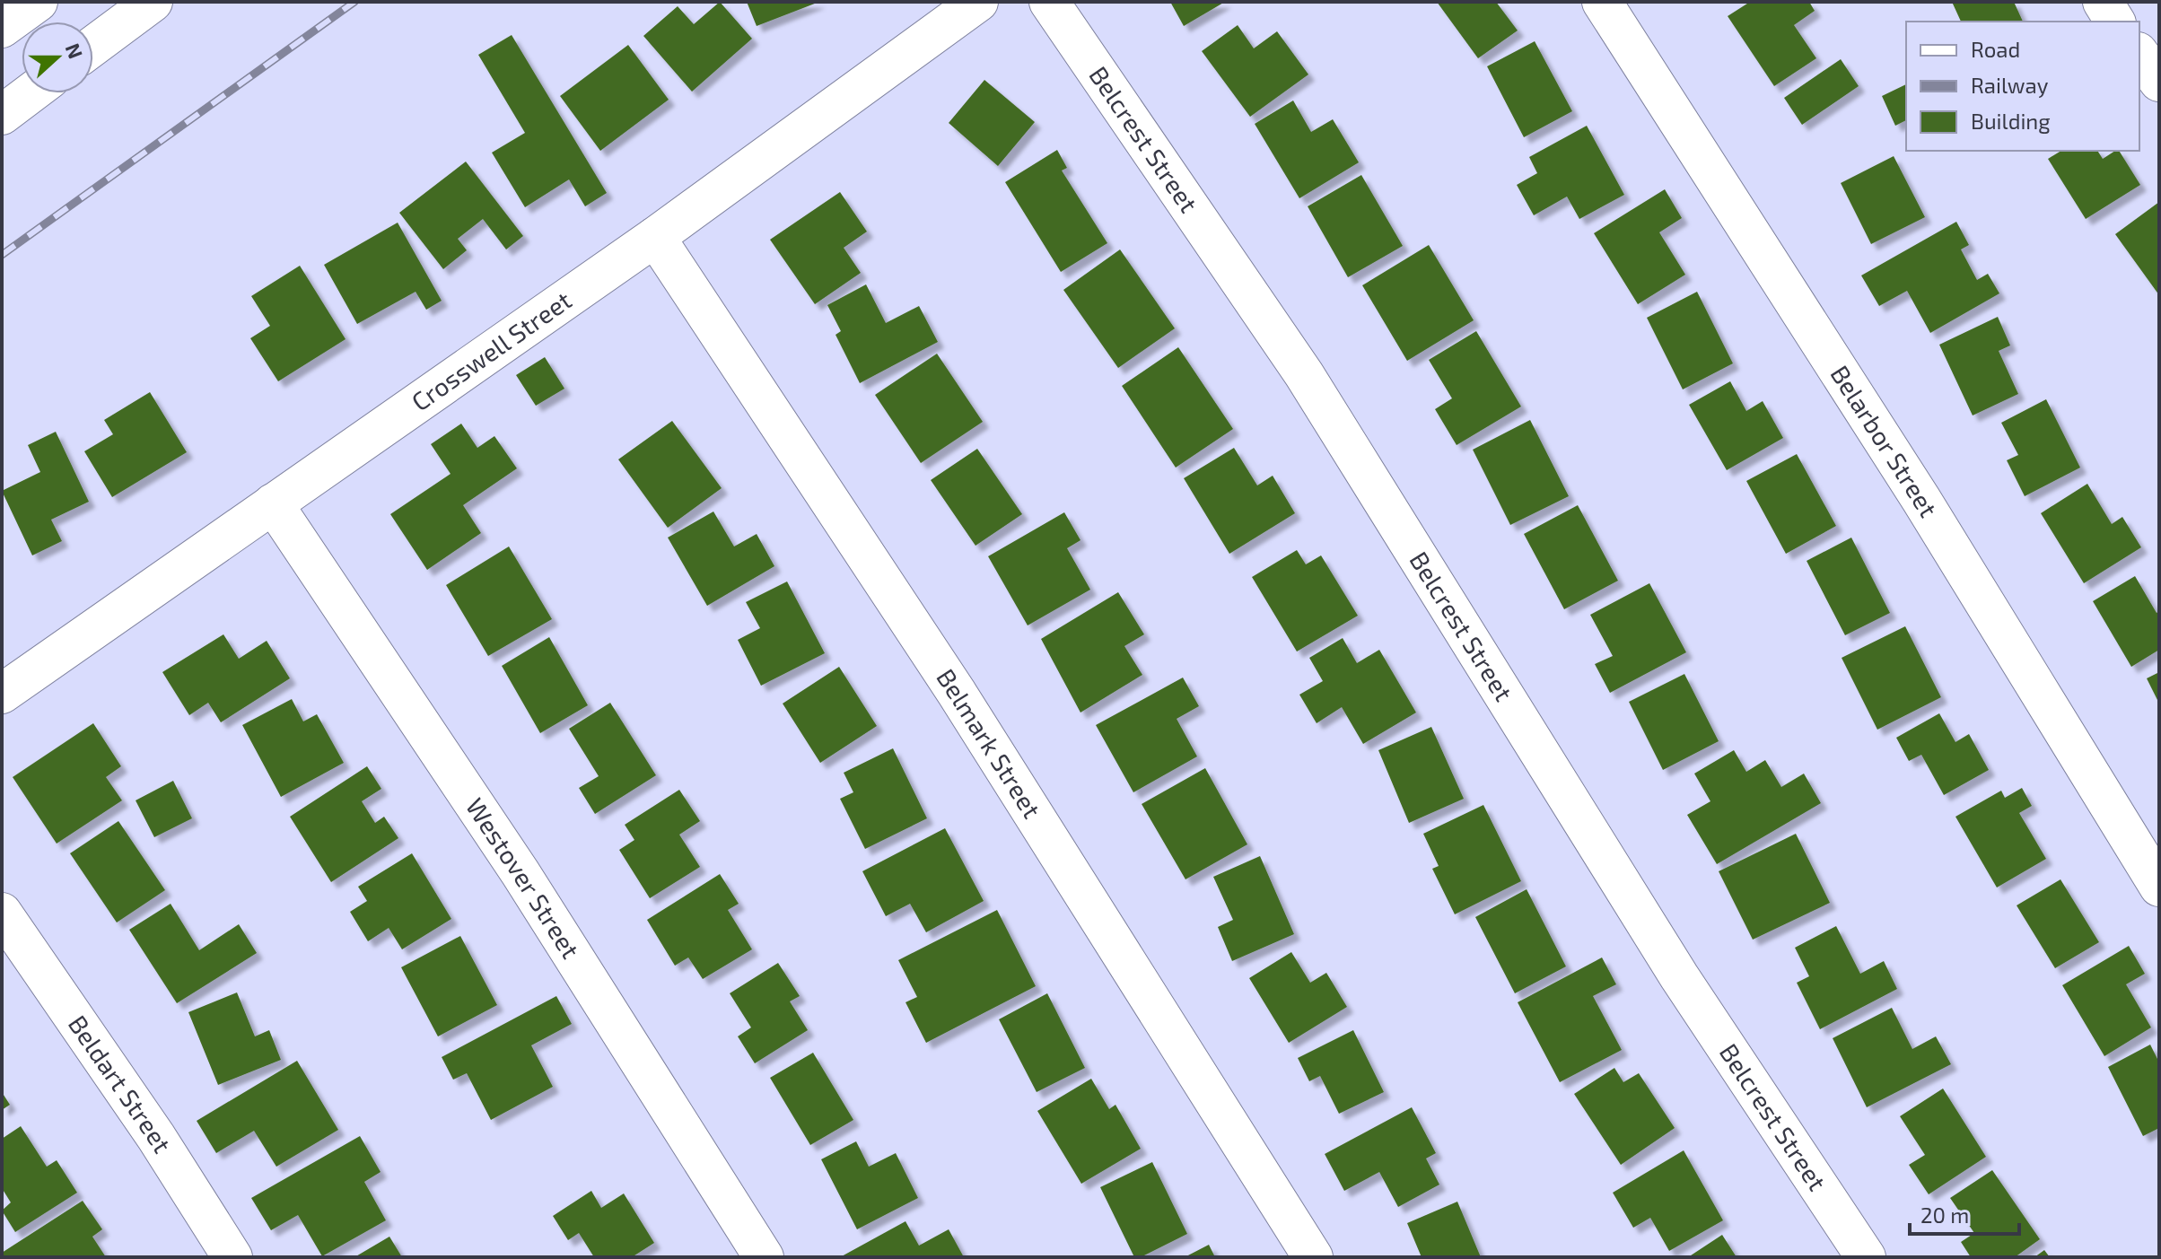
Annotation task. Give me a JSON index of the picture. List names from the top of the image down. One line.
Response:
{"streets":{"street":["Belcrest Street","Crosswell Street","Belarbor Street","Belmark Street","Westover Street","Beldart Street"]},"crossings":[["Crosswell Street","Belmark Street"],["Crosswell Street","Westover Street"]],"legend":["Road","Railway","Building"],"scale_bar":"20 m","north":"right"}
